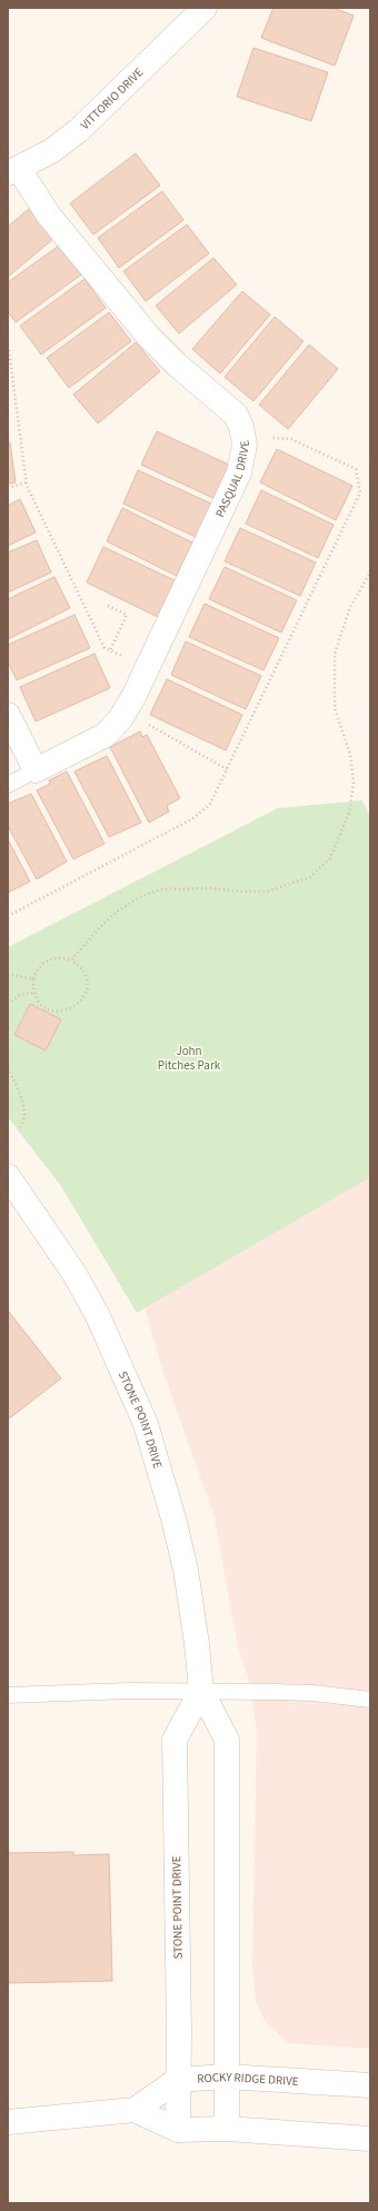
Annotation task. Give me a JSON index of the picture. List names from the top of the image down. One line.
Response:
{"streets":{"street":["VITTORIO DRIVE","PASQUAL DRIVE","STONE POINT DRIVE","ROCKY RIDGE DRIVE"]},"crossings":[["VITTORIO DRIVE","PASQUAL DRIVE"],["STONE POINT DRIVE","ROCKY RIDGE DRIVE"]],"parks":["John Pitches Park"]}
